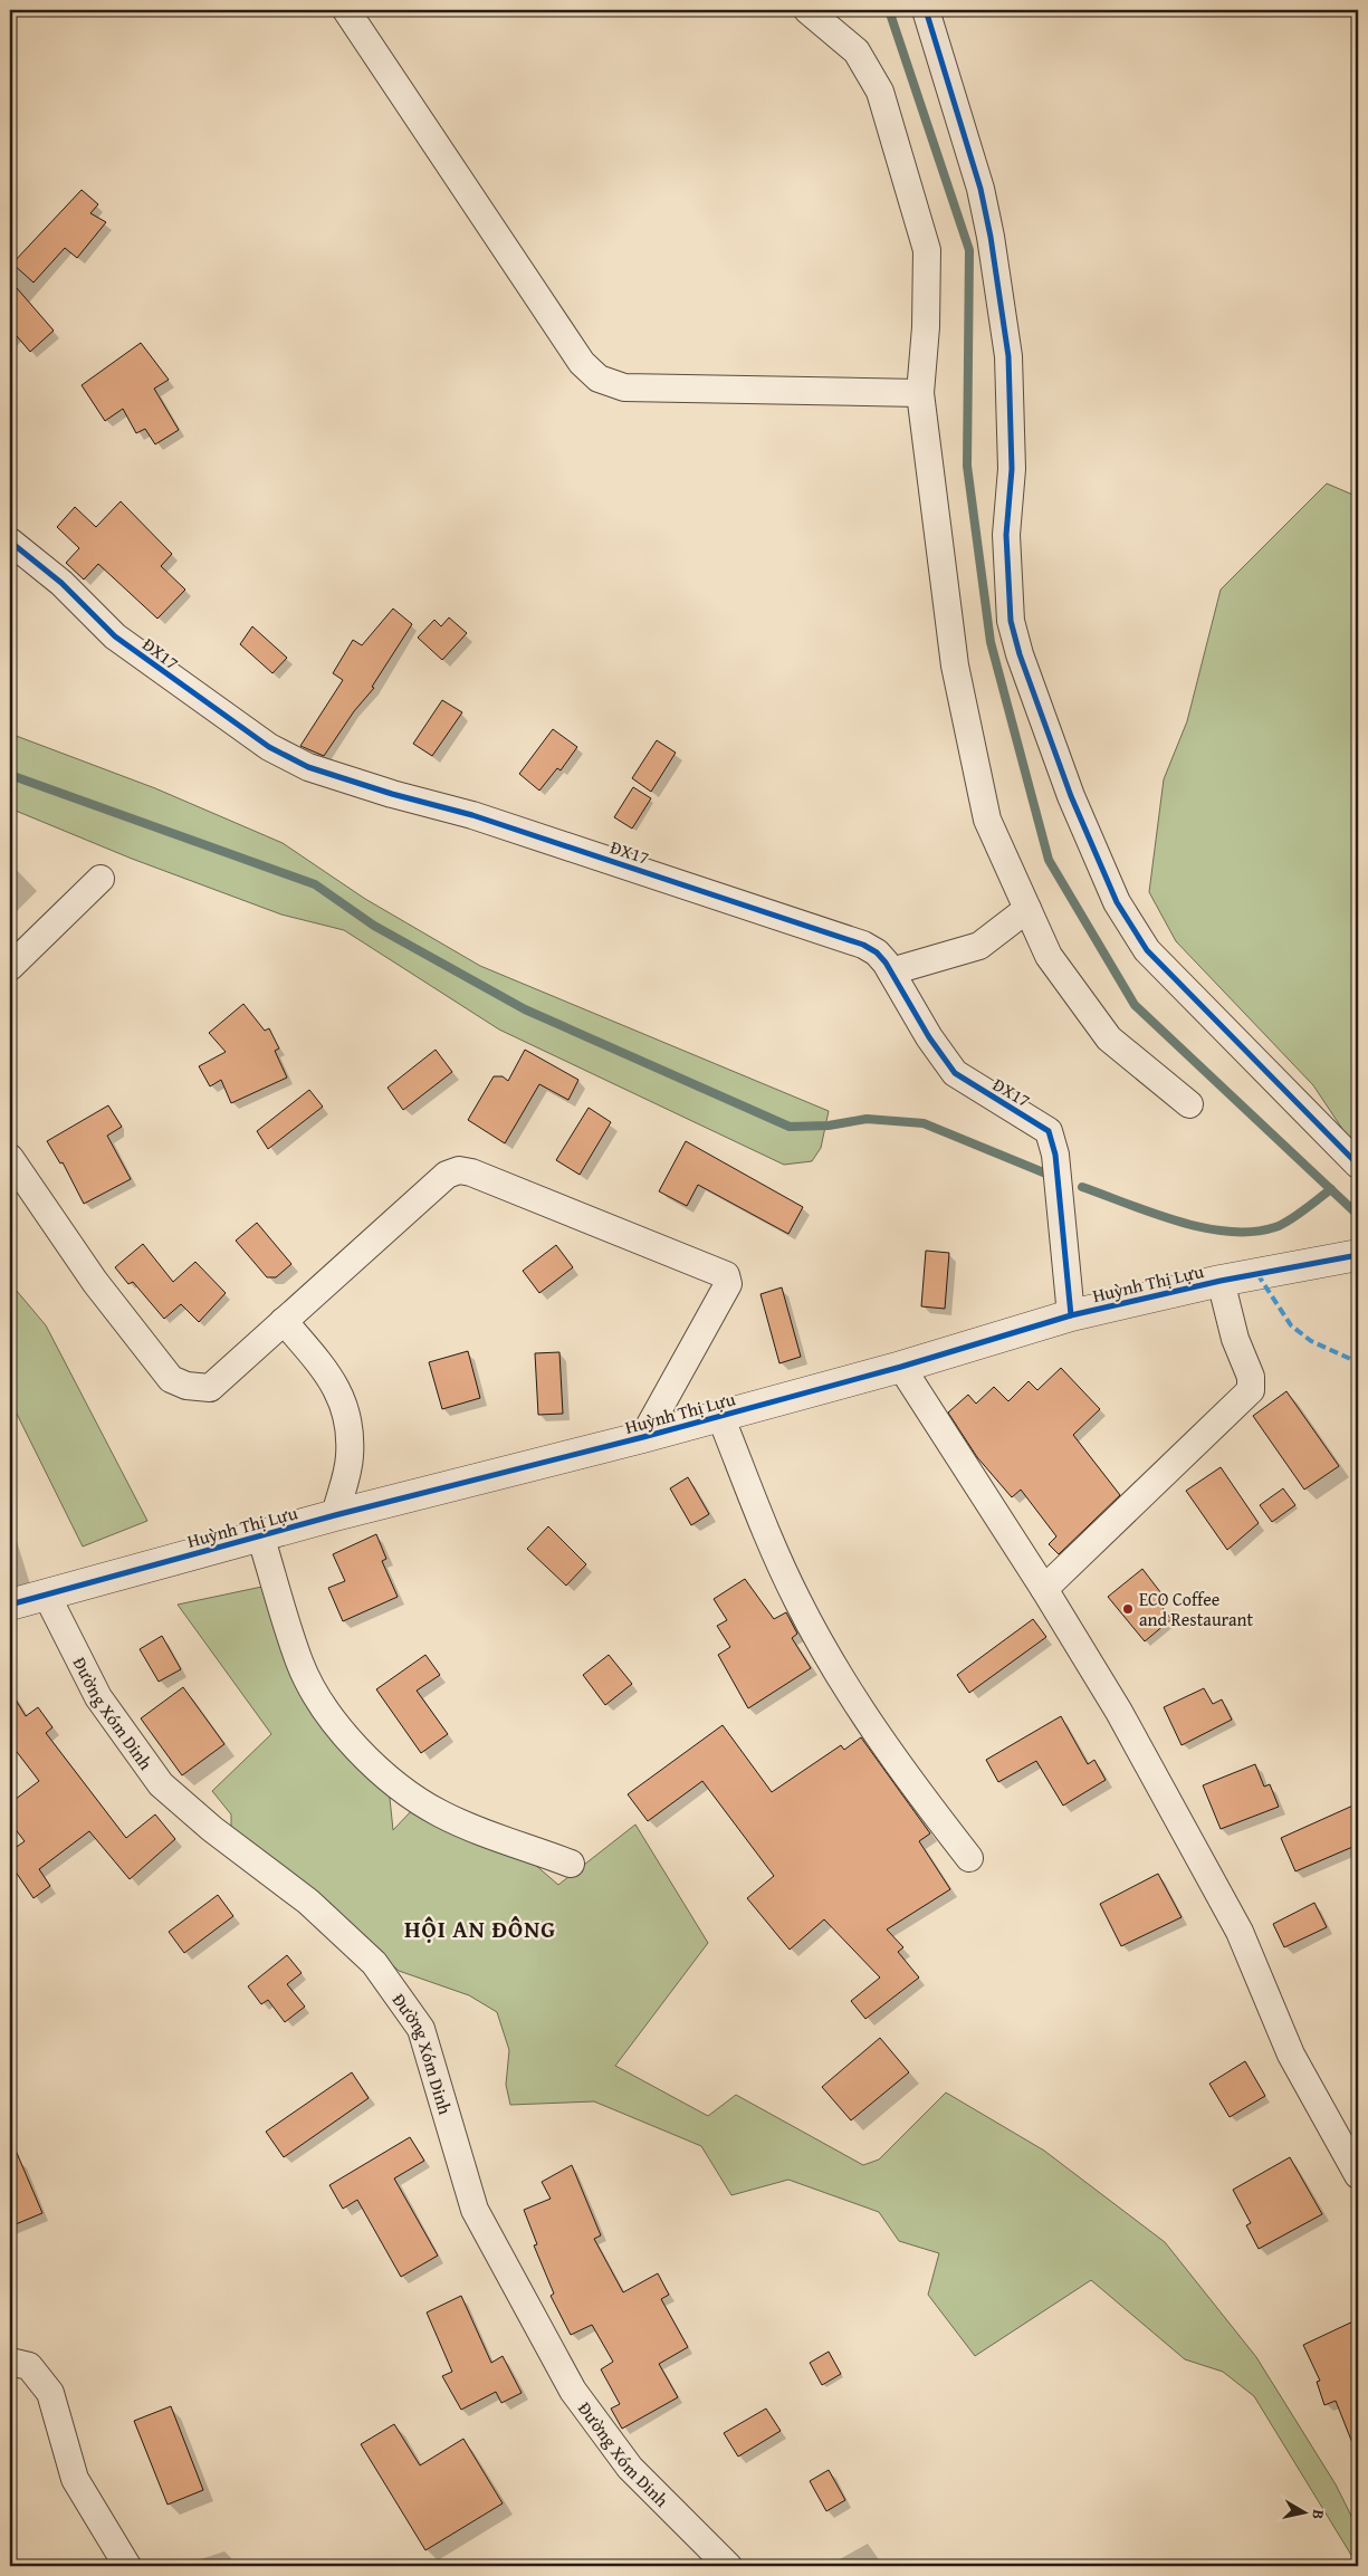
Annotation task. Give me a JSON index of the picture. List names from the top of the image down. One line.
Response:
{"streets":{"street":["ĐX17","Huỳnh Thị Lựu","Đường Xóm Dinh"]},"crossings":[["ĐX17","Huỳnh Thị Lựu"],["Huỳnh Thị Lựu","Đường Xóm Dinh"]],"districts":["HỘI AN ĐÔNG"],"places":["ECO Coffee and Restaurant"],"north":"right"}
